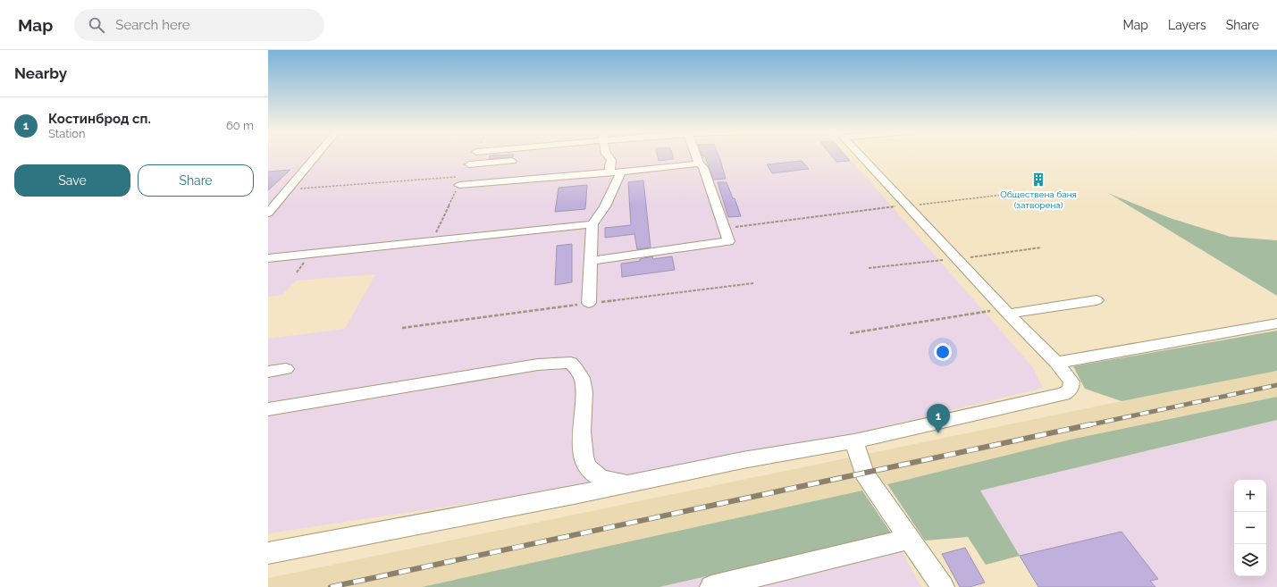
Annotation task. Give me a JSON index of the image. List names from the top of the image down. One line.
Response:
{"places":{"building":["Обществена баня (затворена)"]},"page":{"header":"Map","search":"Search here","nav":["Map","Layers","Share"],"heading":"Nearby","list":[{"mark":"1","name":"Костинброд сп.","note":"Station","value":"60 m"}],"buttons":["Save","Share"],"pins":"1","map_buttons":["+","−"]}}
